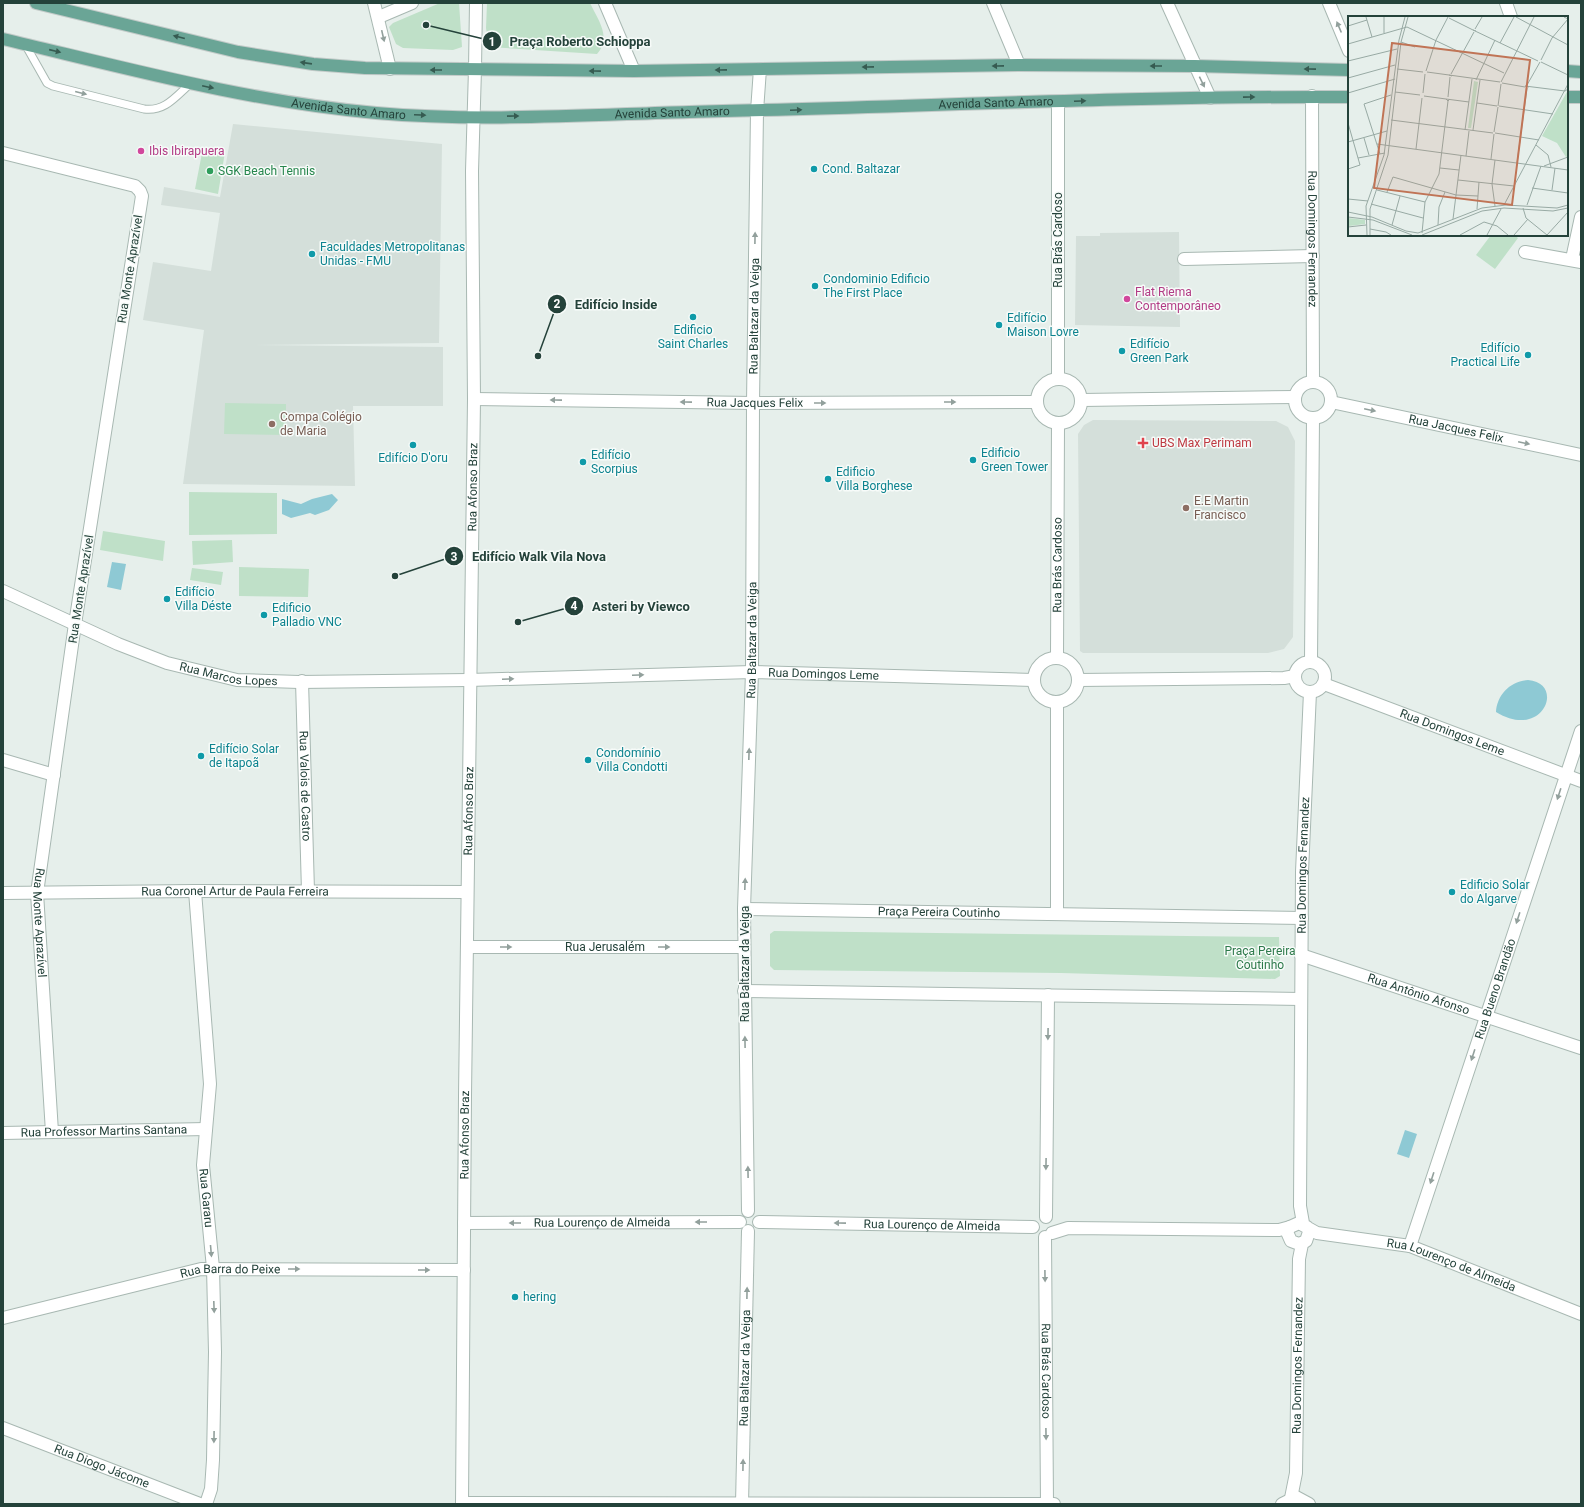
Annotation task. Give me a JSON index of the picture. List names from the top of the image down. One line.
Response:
{"streets":{"main road":["Avenida Santo Amaro"],"street":["Rua Domingos Fernandez","Rua Brás Cardoso","Rua Monte Aprazível","Rua Baltazar da Veiga","Rua Jacques Felix","Rua Afonso Braz","Rua Marcos Lopes","Rua Domingos Leme","Rua Valois de Castro","Rua Coronel Artur de Paula Ferreira","Praça Pereira Coutinho","Rua Jerusalém","Rua Bueno Brandão","Rua Antônio Afonso","Rua Professor Martins Santana","Rua Gararu","Rua Lourenço de Almeida","Rua Barra do Peixe","Rua Diogo Jácome"]},"crossings":[["Avenida Santo Amaro","Rua Domingos Fernandez"],["Avenida Santo Amaro","Rua Brás Cardoso"],["Avenida Santo Amaro","Rua Baltazar da Veiga"],["Avenida Santo Amaro","Rua Afonso Braz"],["Rua Domingos Fernandez","Rua Jacques Felix"],["Rua Domingos Fernandez","Rua Domingos Leme"],["Rua Domingos Fernandez","Praça Pereira Coutinho"],["Rua Domingos Fernandez","Rua Antônio Afonso"],["Rua Domingos Fernandez","Rua Lourenço de Almeida"],["Rua Brás Cardoso","Rua Jacques Felix"],["Rua Brás Cardoso","Rua Domingos Leme"],["Rua Brás Cardoso","Rua Lourenço de Almeida"],["Rua Monte Aprazível","Rua Marcos Lopes"],["Rua Monte Aprazível","Rua Coronel Artur de Paula Ferreira"],["Rua Monte Aprazível","Rua Professor Martins Santana"],["Rua Baltazar da Veiga","Rua Jacques Felix"],["Rua Baltazar da Veiga","Rua Domingos Leme"],["Rua Baltazar da Veiga","Praça Pereira Coutinho"],["Rua Baltazar da Veiga","Rua Jerusalém"],["Rua Baltazar da Veiga","Rua Lourenço de Almeida"],["Rua Jacques Felix","Rua Afonso Braz"],["Rua Afonso Braz","Rua Marcos Lopes"],["Rua Afonso Braz","Rua Domingos Leme"],["Rua Afonso Braz","Rua Coronel Artur de Paula Ferreira"],["Rua Afonso Braz","Rua Jerusalém"],["Rua Afonso Braz","Rua Lourenço de Almeida"],["Rua Afonso Braz","Rua Barra do Peixe"],["Rua Marcos Lopes","Rua Domingos Leme"],["Rua Marcos Lopes","Rua Valois de Castro"],["Rua Domingos Leme","Rua Bueno Brandão"],["Rua Valois de Castro","Rua Coronel Artur de Paula Ferreira"],["Rua Coronel Artur de Paula Ferreira","Rua Gararu"],["Rua Bueno Brandão","Rua Antônio Afonso"],["Rua Bueno Brandão","Rua Lourenço de Almeida"],["Rua Professor Martins Santana","Rua Gararu"],["Rua Gararu","Rua Barra do Peixe"]],"one_way":["Rua Baltazar da Veiga","Rua Jerusalém","Rua Bueno Brandão","Rua Gararu","Rua Lourenço de Almeida","Rua Barra do Peixe"],"parks":["Praça Pereira Coutinho"],"places":{"other":["Praça Roberto Schioppa","Ibis Ibirapuera","Cond. Baltazar","SGK Beach Tennis","Faculdades Metropolitanas Unidas - FMU","Condominio Edificio The First Place","Flat Riema Contemporâneo","Edificio Saint Charles","Edifício Maison Lovre","Edifício Green Park","Edifício Practical Life","Edifício Inside","Compa Colégio de Maria","Edifício D'oru","Edificio Green Tower","Edifício Scorpius","Edificio Villa Borghese","E.E Martin Francisco","Edifício Walk Vila Nova","Edifício Villa Déste","Edificio Palladio VNC","Asteri by Viewco","Edifício Solar de Itapoã","Condomínio Villa Condotti","Edificio Solar do Algarve","hering"],"health":["UBS Max Perimam"]}}
